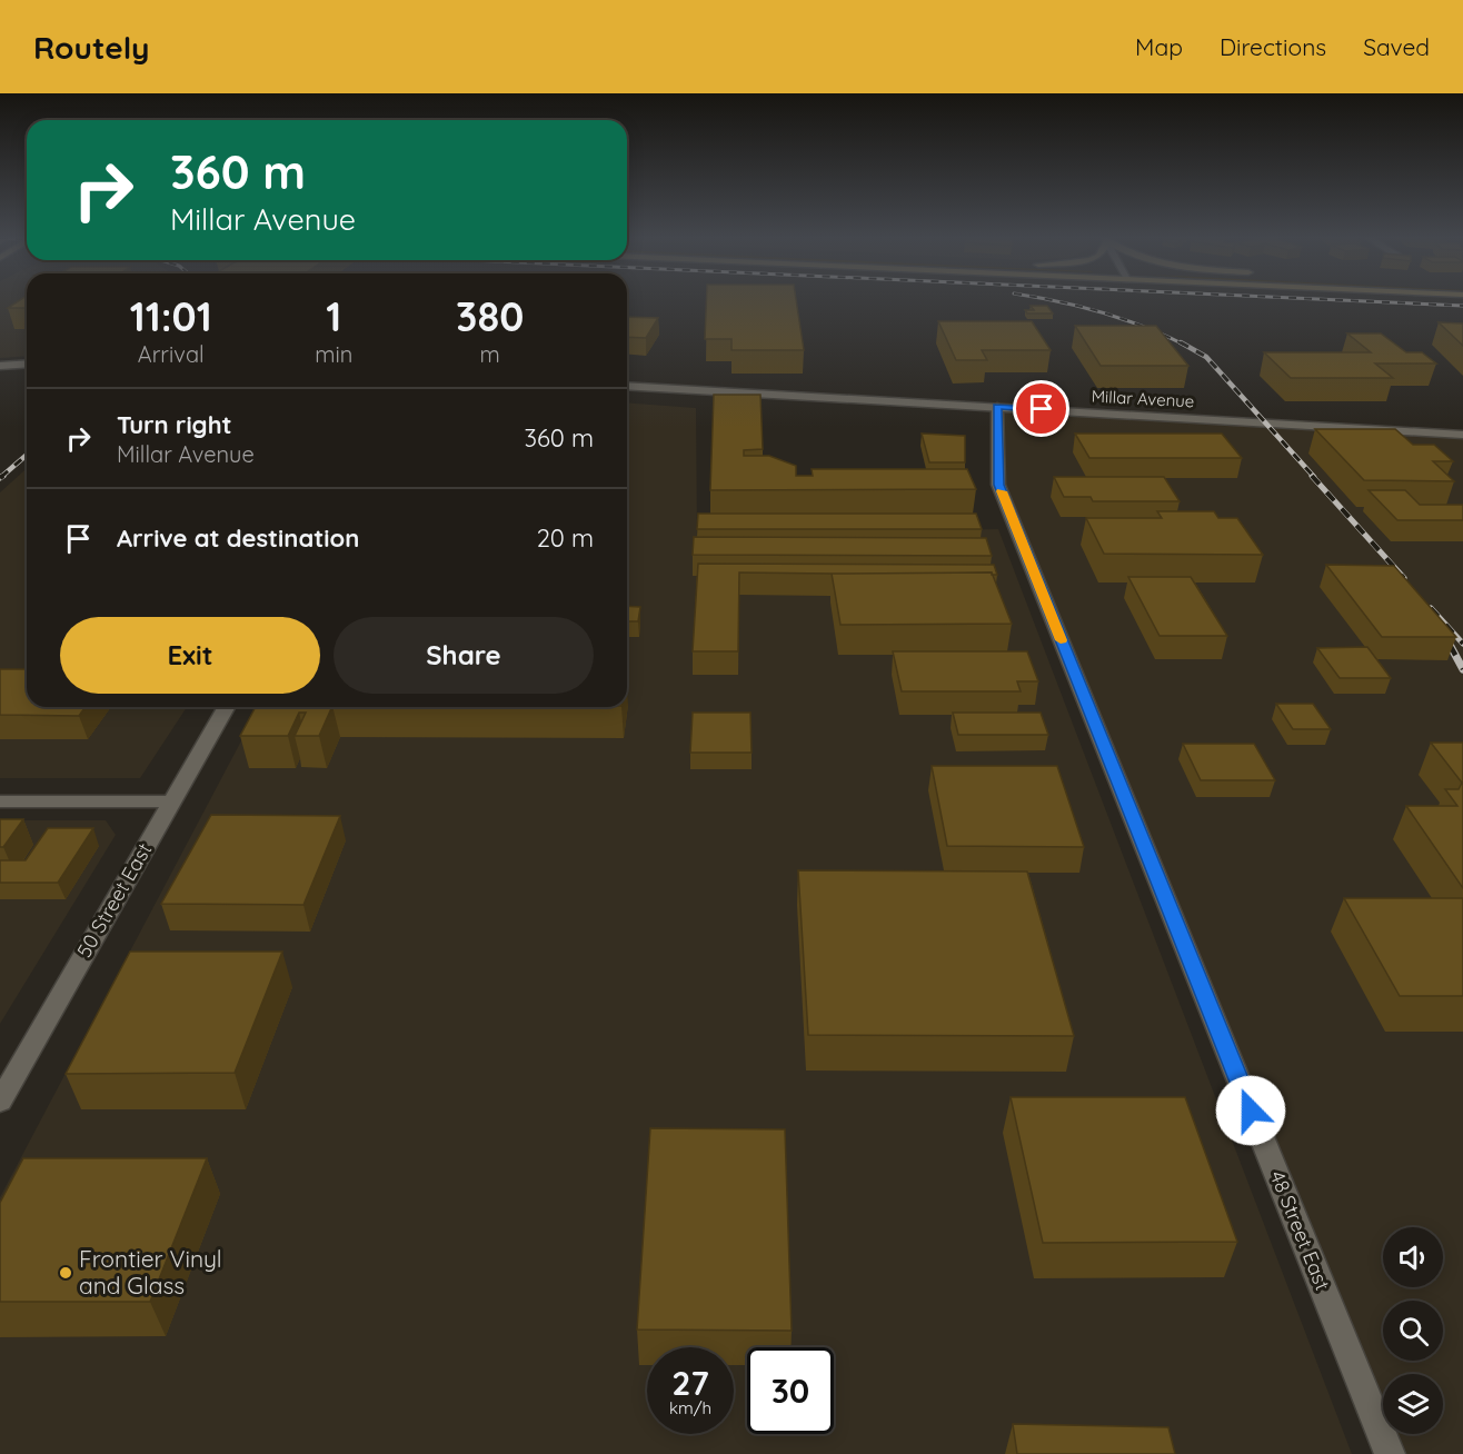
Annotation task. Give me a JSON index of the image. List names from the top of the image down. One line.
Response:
{"streets":{"street":["Millar Avenue","50 Street East","48 Street East"]},"crossings":[["Millar Avenue","48 Street East"]],"places":["Frontier Vinyl and Glass"],"page":{"header":"Routely","nav":["Map","Directions","Saved"],"turn":["360 m","Millar Avenue"],"eta":["11:01","Arrival","1","min","380","m"],"list":[{"name":"Turn right","note":"Millar Avenue","value":"360 m"},{"name":"Arrive at destination","value":"20 m"}],"buttons":["Exit","Share"],"speed":"27 km/h","limit":"30"}}
